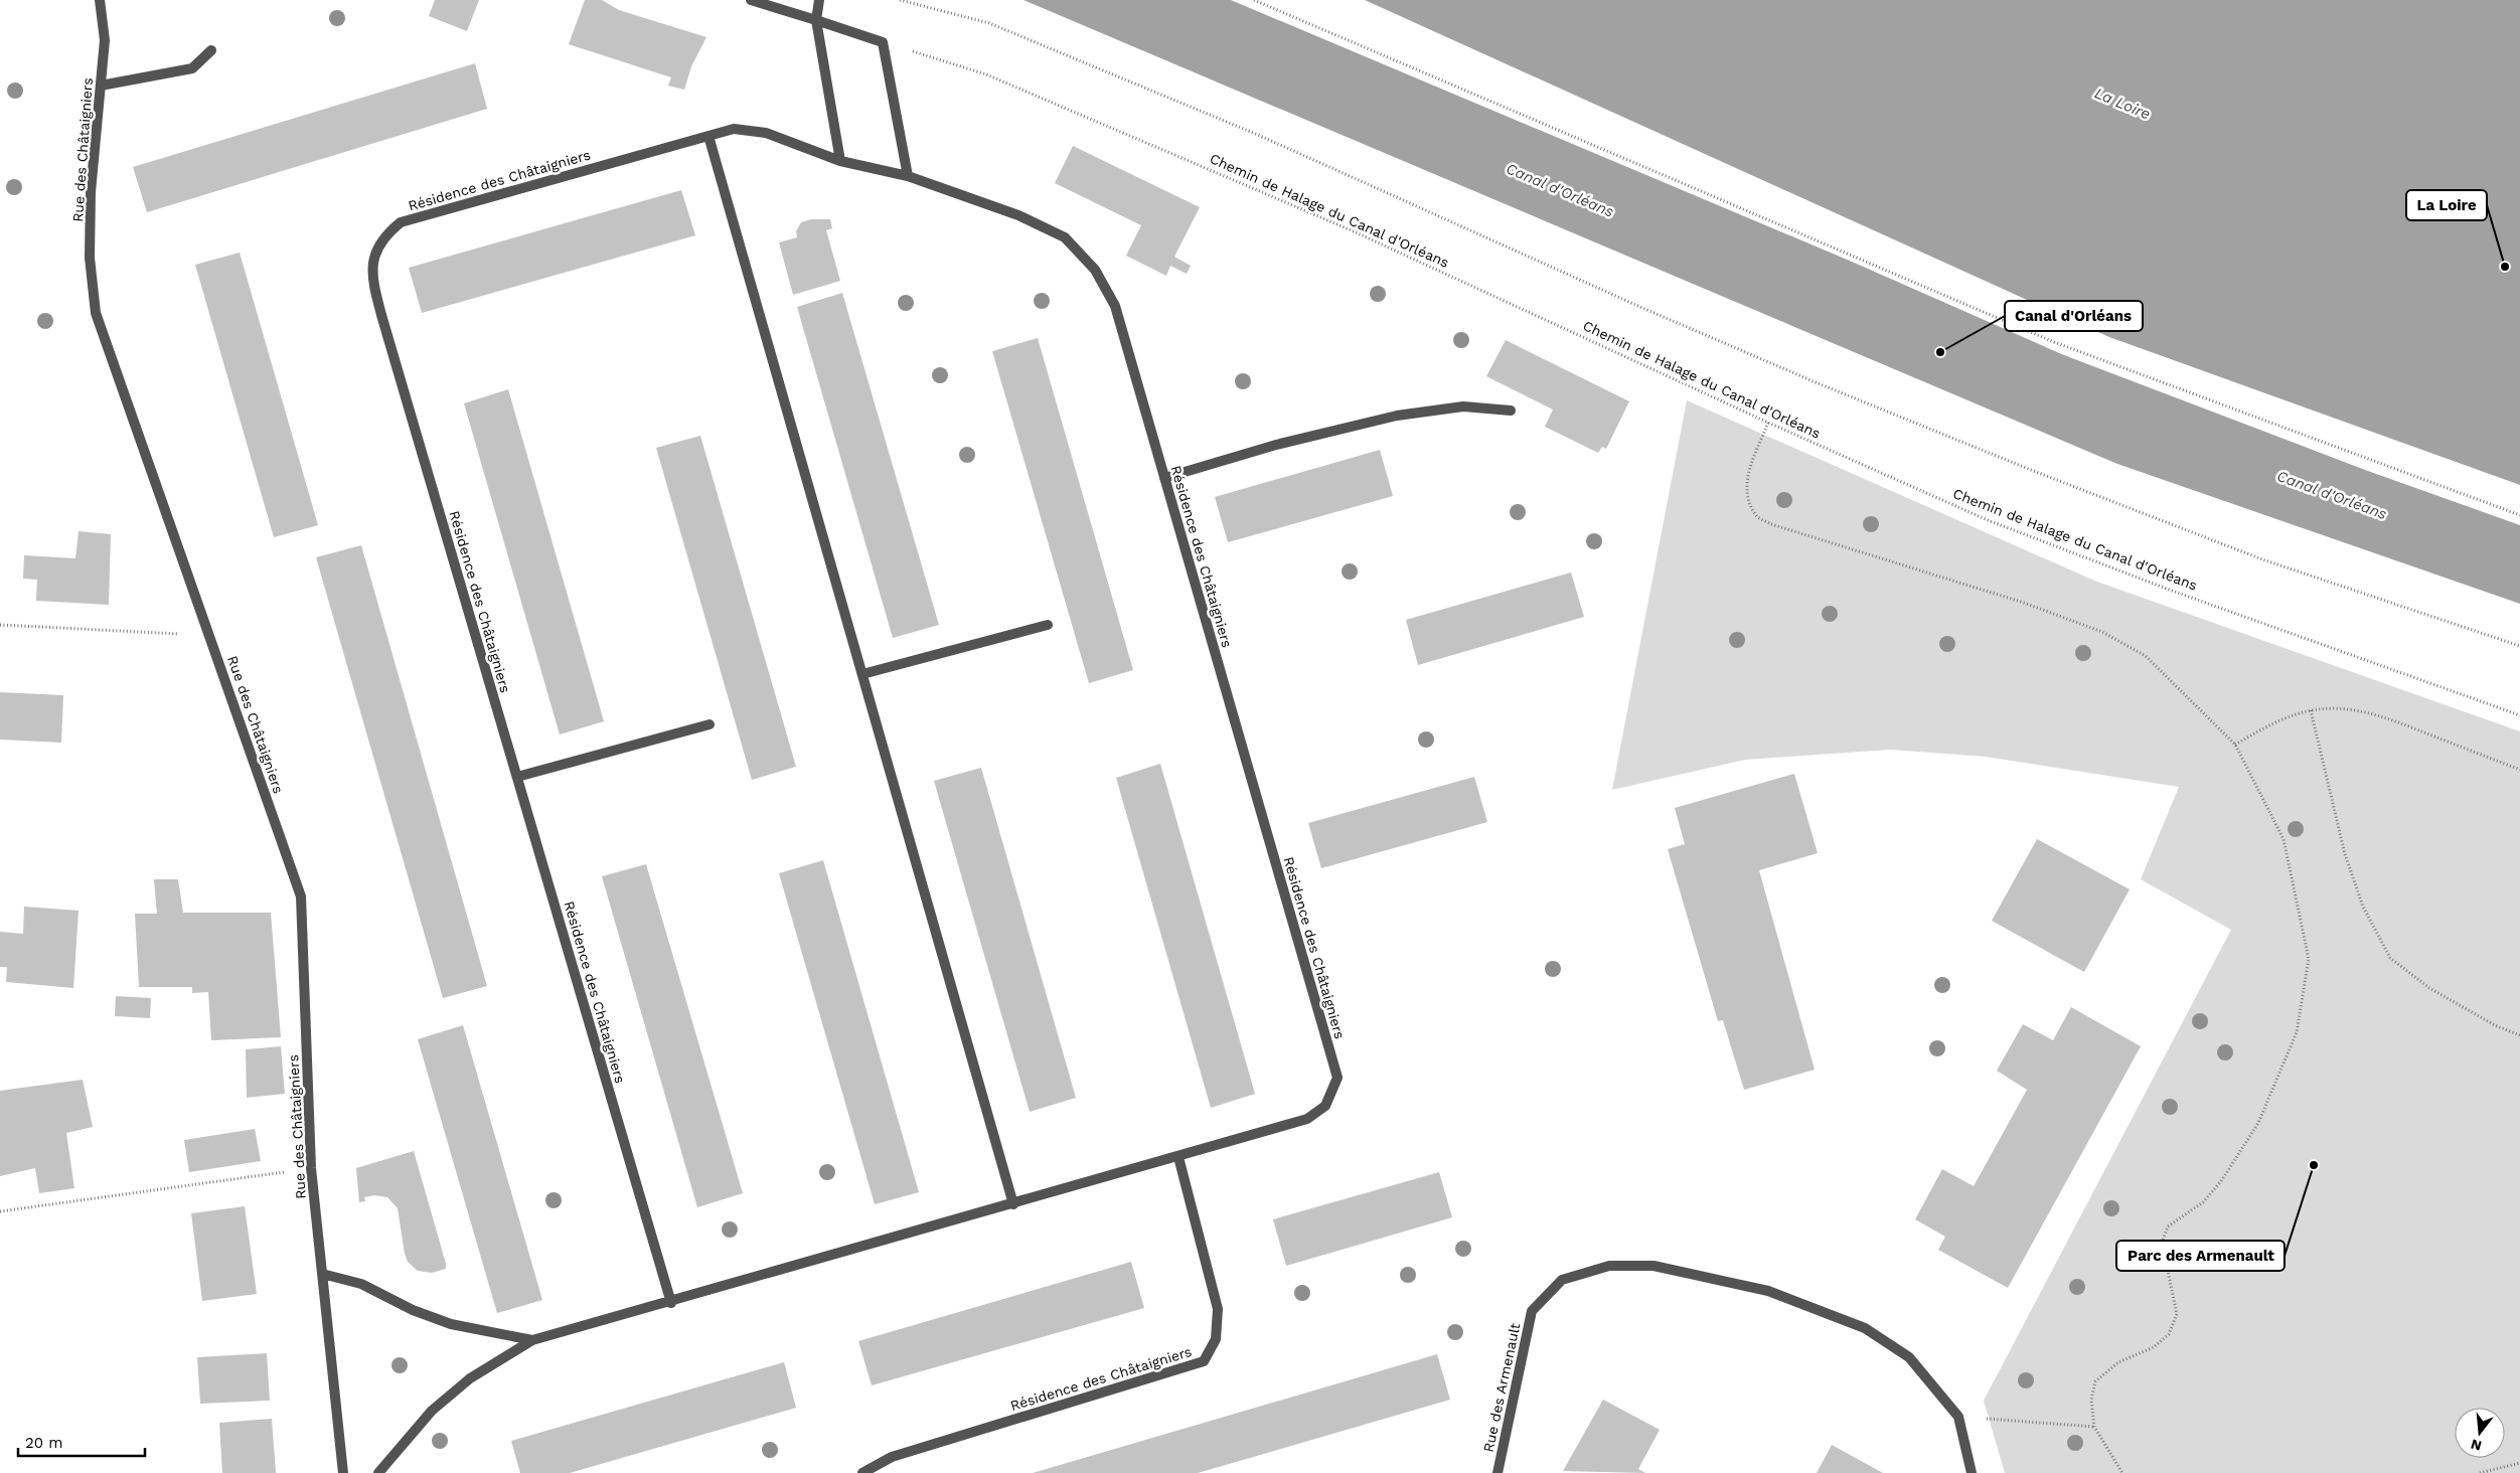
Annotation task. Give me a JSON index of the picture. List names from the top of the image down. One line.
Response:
{"streets":{"street":["Rue des Châtaigniers","Résidence des Châtaigniers","Rue des Armenault"],"path":["Chemin de Halage du Canal d'Orléans"]},"water":["La Loire","Canal d'Orléans"],"places":["La Loire","Canal d'Orléans","Parc des Armenault"],"scale_bar":"20 m","north":"bottom"}
